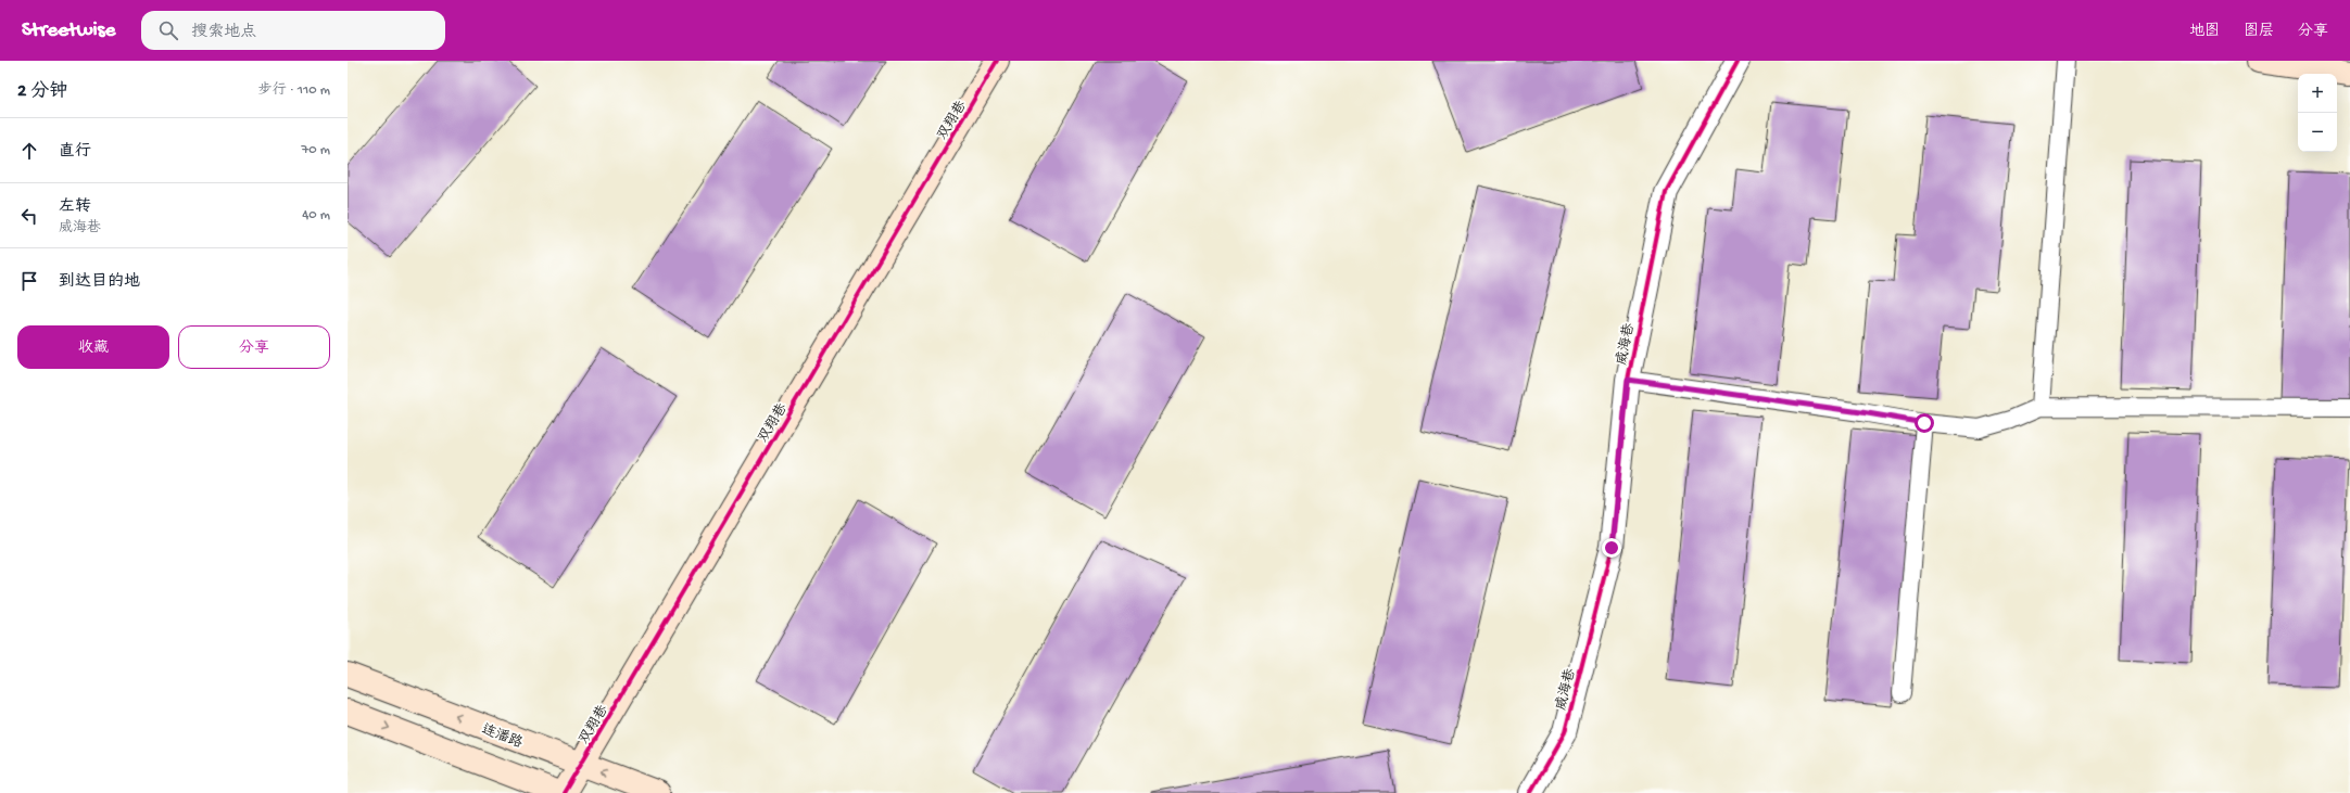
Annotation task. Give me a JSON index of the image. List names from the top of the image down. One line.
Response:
{"streets":{"street":["双翔巷","威海巷","连潘路"]},"crossings":[["双翔巷","连潘路"]],"page":{"header":"Streetwise","search":"搜索地点","nav":["地图","图层","分享"],"heading":["2 分钟","步行 · 110 m"],"map_buttons":["+","−"],"list":[["直行","70 m"],["左转","威海巷","40 m"],"到达目的地"],"buttons":["收藏","分享"]}}
